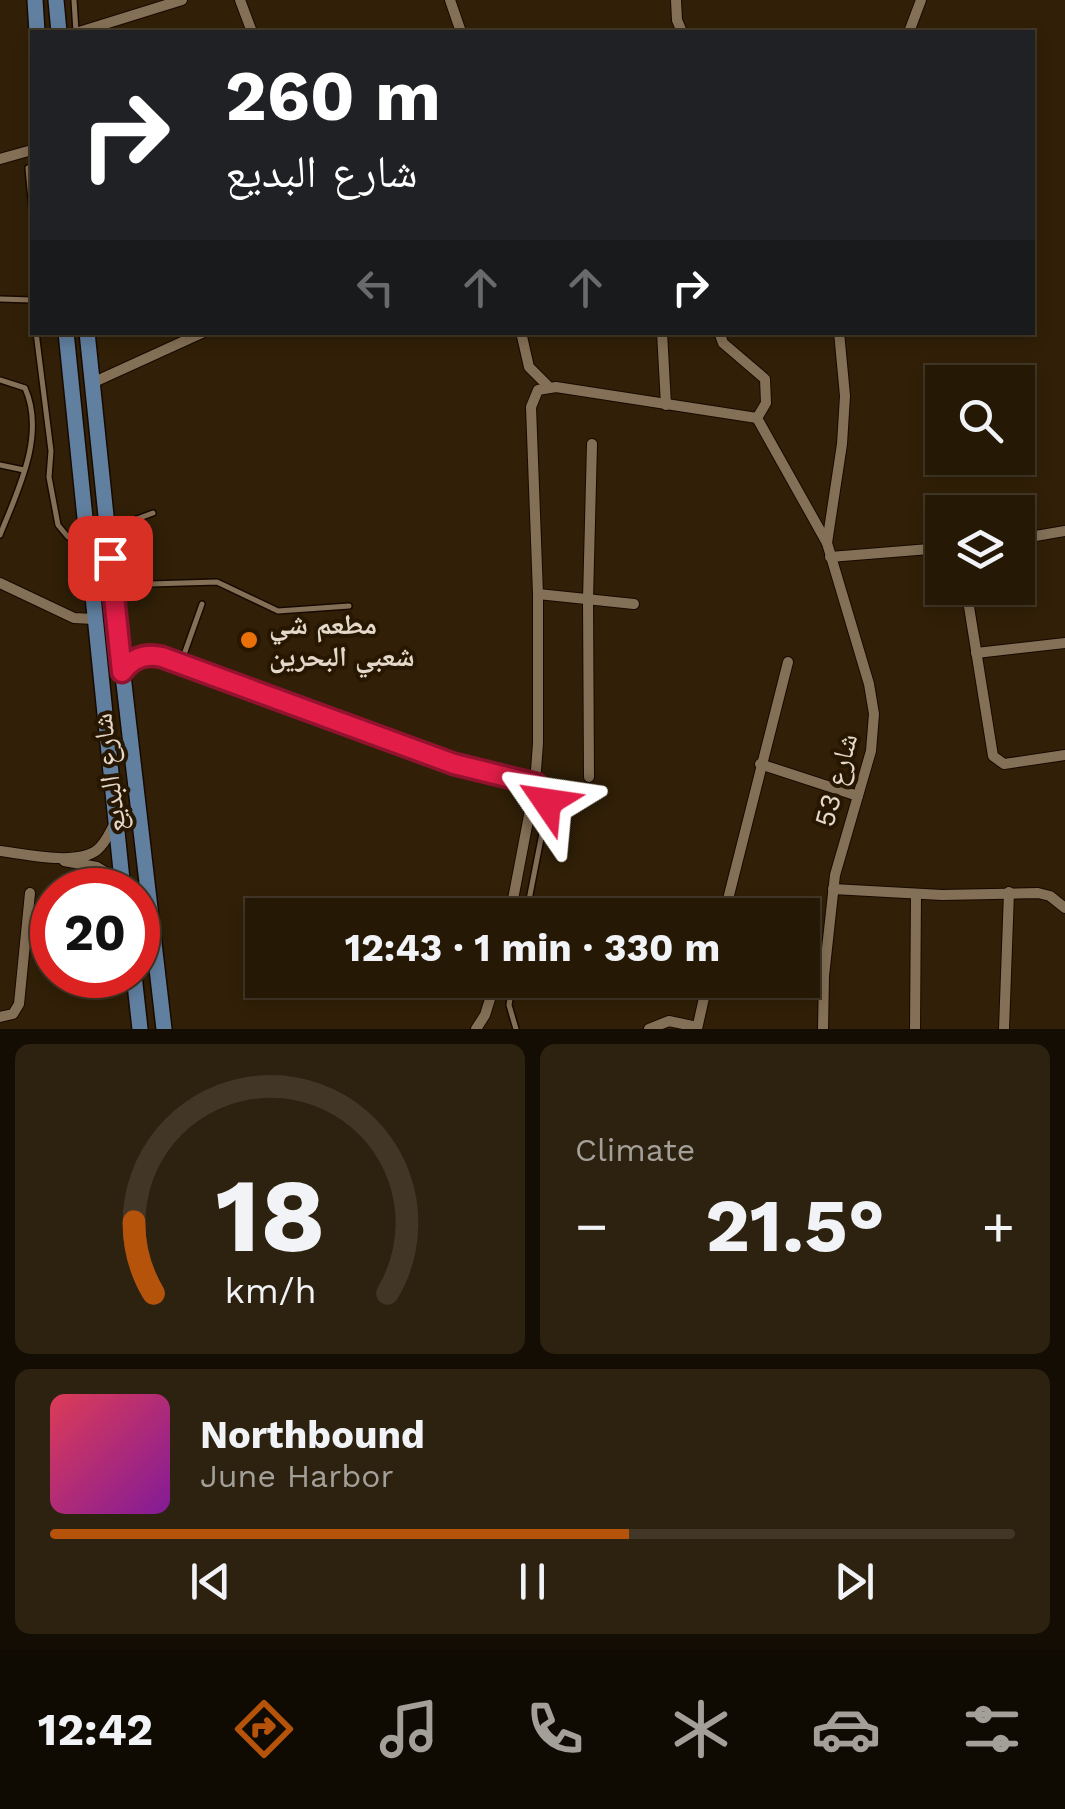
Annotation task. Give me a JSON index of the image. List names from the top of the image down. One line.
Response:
{"streets":{"main road":["شارع البديع"],"street":["شارع 53"]},"places":["مطعم شي شعبي البحرين"],"page":{"turn":["260 m","شارع البديع"],"limit":"20","trip":"12:43 · 1 min · 330 m","tile":"Climate","heat":["−","21.5°","+"],"song":["Northbound","June Harbor"],"tabs":"12:42","gauge":["18","km/h"]}}
